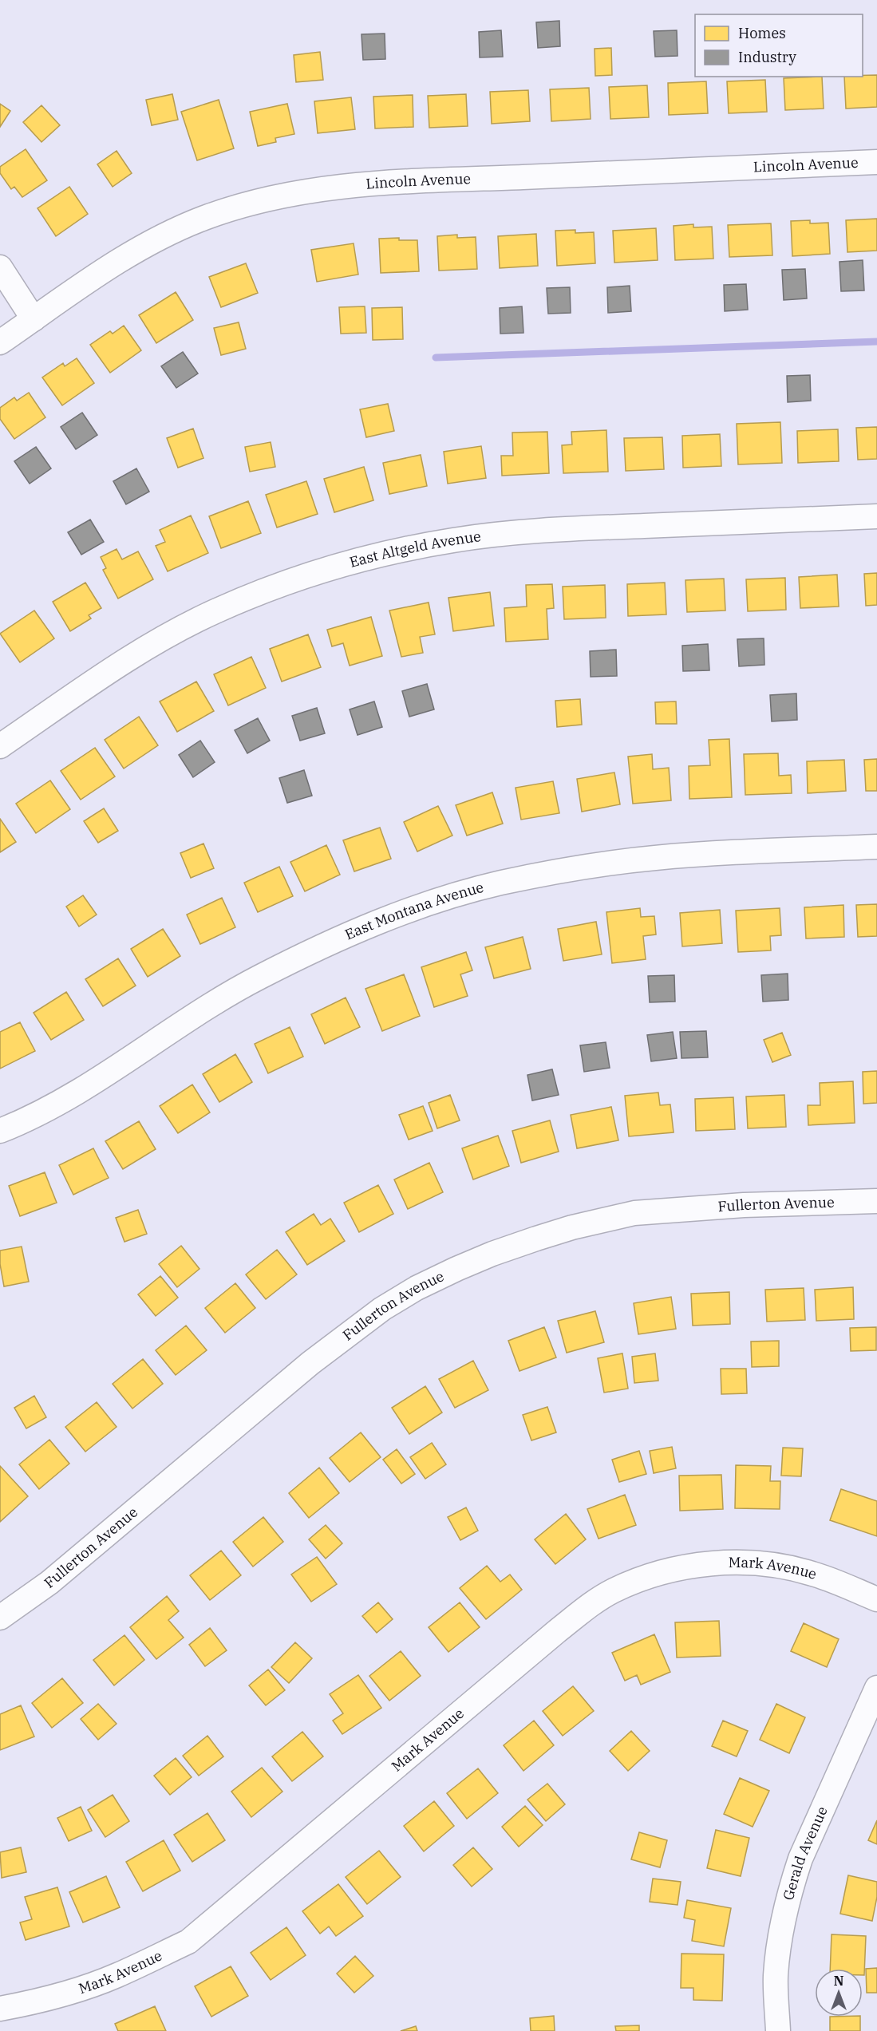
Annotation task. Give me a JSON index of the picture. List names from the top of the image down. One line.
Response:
{"streets":{"street":["Lincoln Avenue","East Altgeld Avenue","East Montana Avenue","Fullerton Avenue","Mark Avenue","Gerald Avenue"]},"legend":["Homes","Industry"],"north":"top"}
